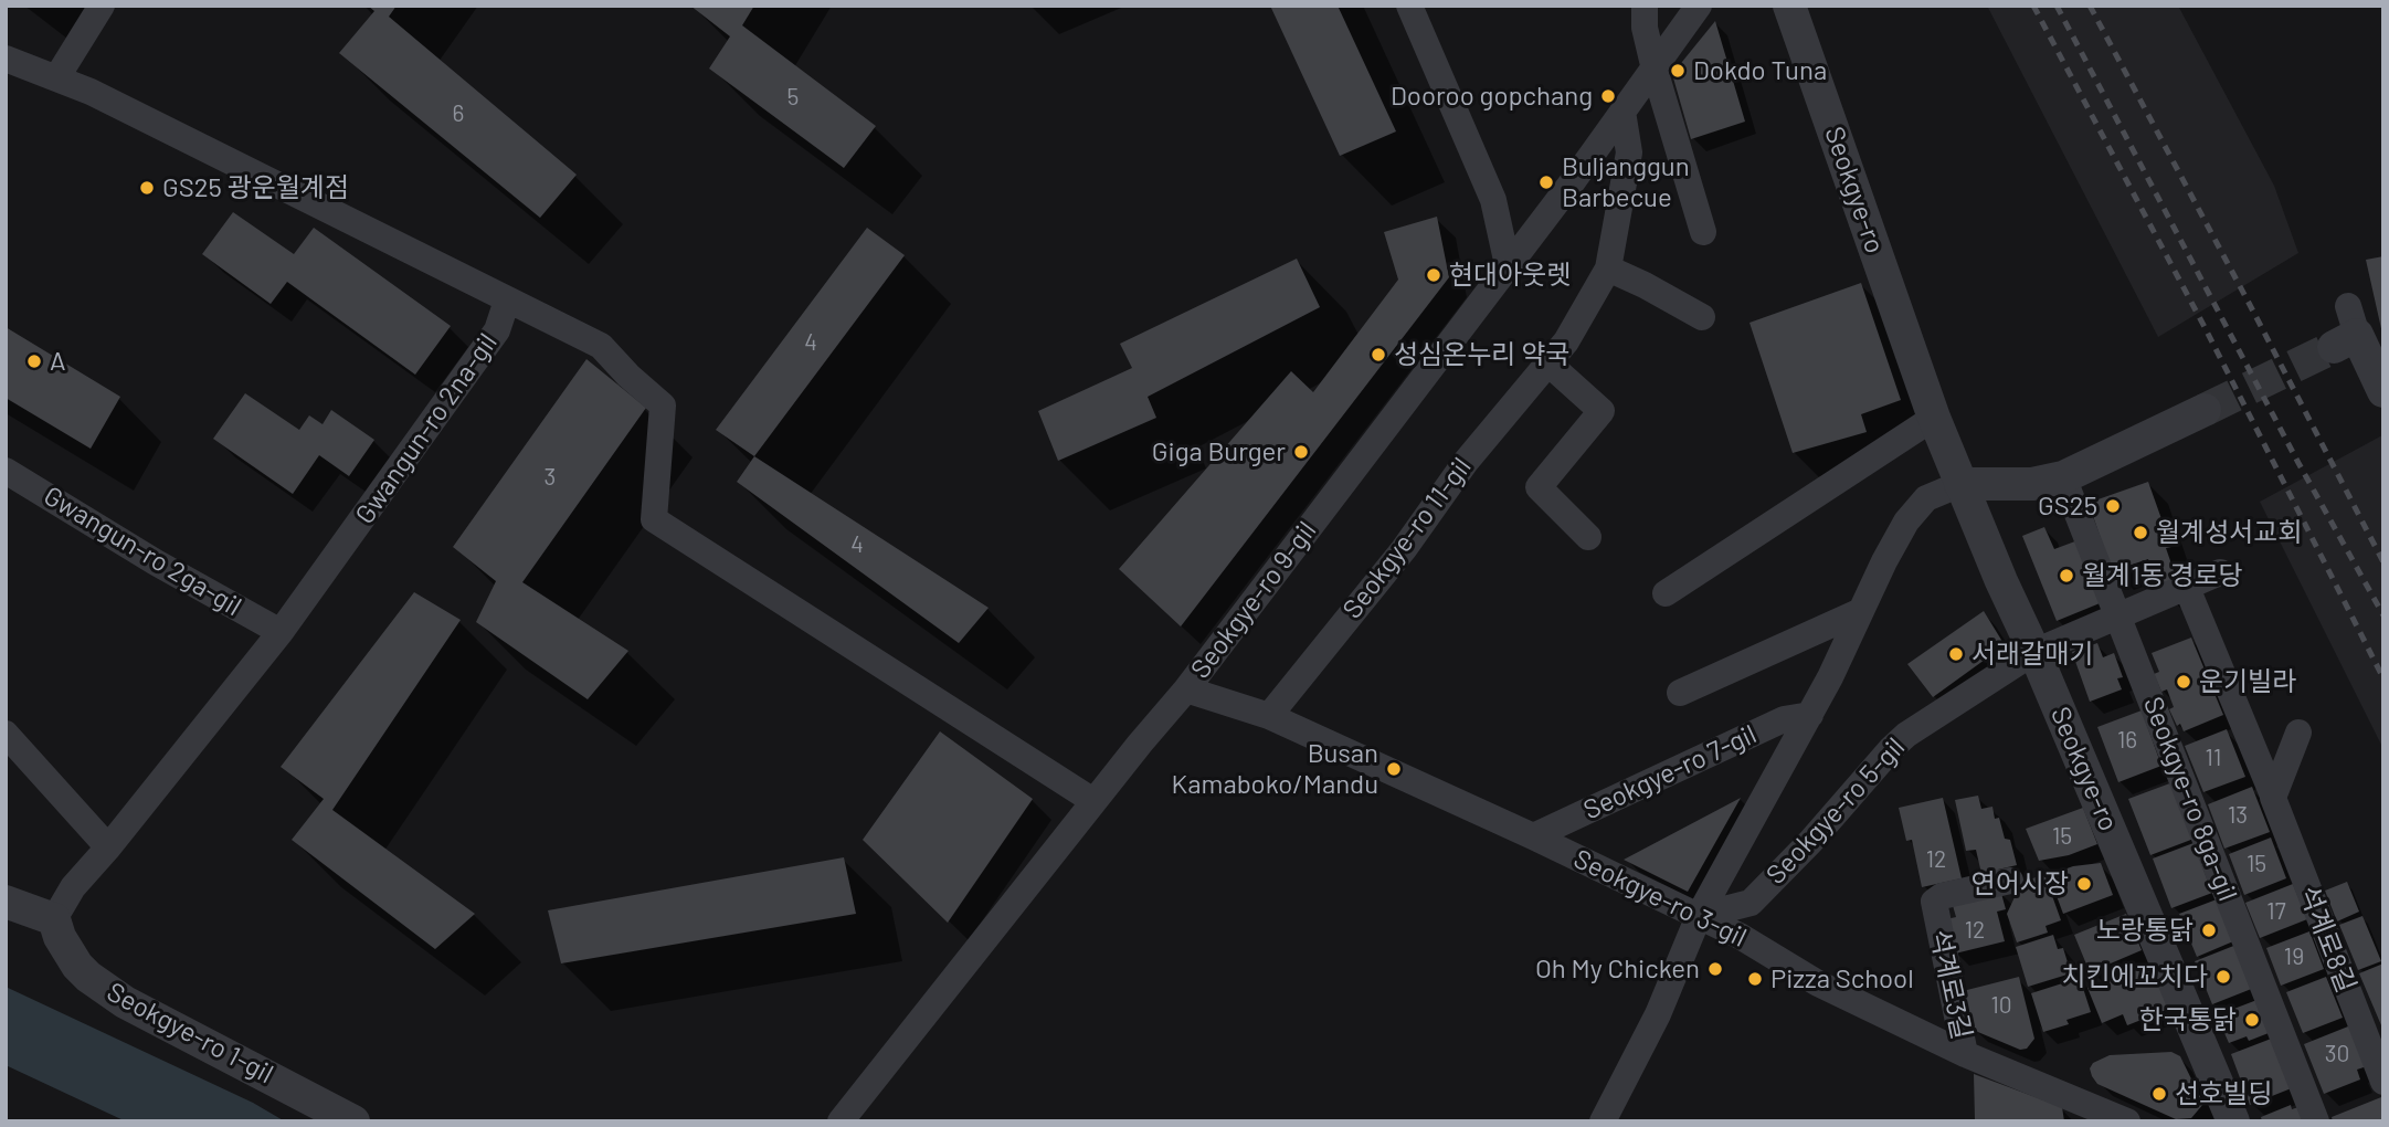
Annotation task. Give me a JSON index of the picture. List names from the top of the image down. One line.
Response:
{"streets":{"street":["Seokgye-ro","Gwangun-ro 2na-gil","Seokgye-ro 11-gil","Gwangun-ro 2ga-gil","Seokgye-ro 9-gil","Seokgye-ro 7-gil","Seokgye-ro 8ga-gil","Seokgye-ro 5-gil","Seokgye-ro 3-gil","석계로8길","석계로3길","Seokgye-ro 1-gil"]},"crossings":[["Seokgye-ro","Seokgye-ro 7-gil"],["Seokgye-ro","Seokgye-ro 5-gil"],["Gwangun-ro 2na-gil","Gwangun-ro 2ga-gil"],["Gwangun-ro 2na-gil","Seokgye-ro 1-gil"],["Seokgye-ro 11-gil","Seokgye-ro 9-gil"],["Seokgye-ro 11-gil","Seokgye-ro 3-gil"],["Seokgye-ro 9-gil","Seokgye-ro 3-gil"],["Seokgye-ro 7-gil","Seokgye-ro 5-gil"],["Seokgye-ro 7-gil","Seokgye-ro 3-gil"],["Seokgye-ro 8ga-gil","Seokgye-ro 5-gil"],["Seokgye-ro 5-gil","Seokgye-ro 3-gil"],["Seokgye-ro 5-gil","석계로8길"],["Seokgye-ro 3-gil","석계로3길"]],"places":["Dokdo Tuna","Dooroo gopchang","Buljanggun Barbecue","GS25 광운월계점","현대아웃렛","성심온누리 약국","A","Giga Burger","GS25","월계성서교회","월계1동 경로당","서래갈매기","운기빌라","Busan Kamaboko/Mandu","연어시장","노랑통닭","Oh My Chicken","치킨에꼬치다","Pizza School","한국통닭","선호빌딩"],"house_numbers":["5","6","4","3","4","16","11","13","15","12","15","17","12","19","10","30"]}
